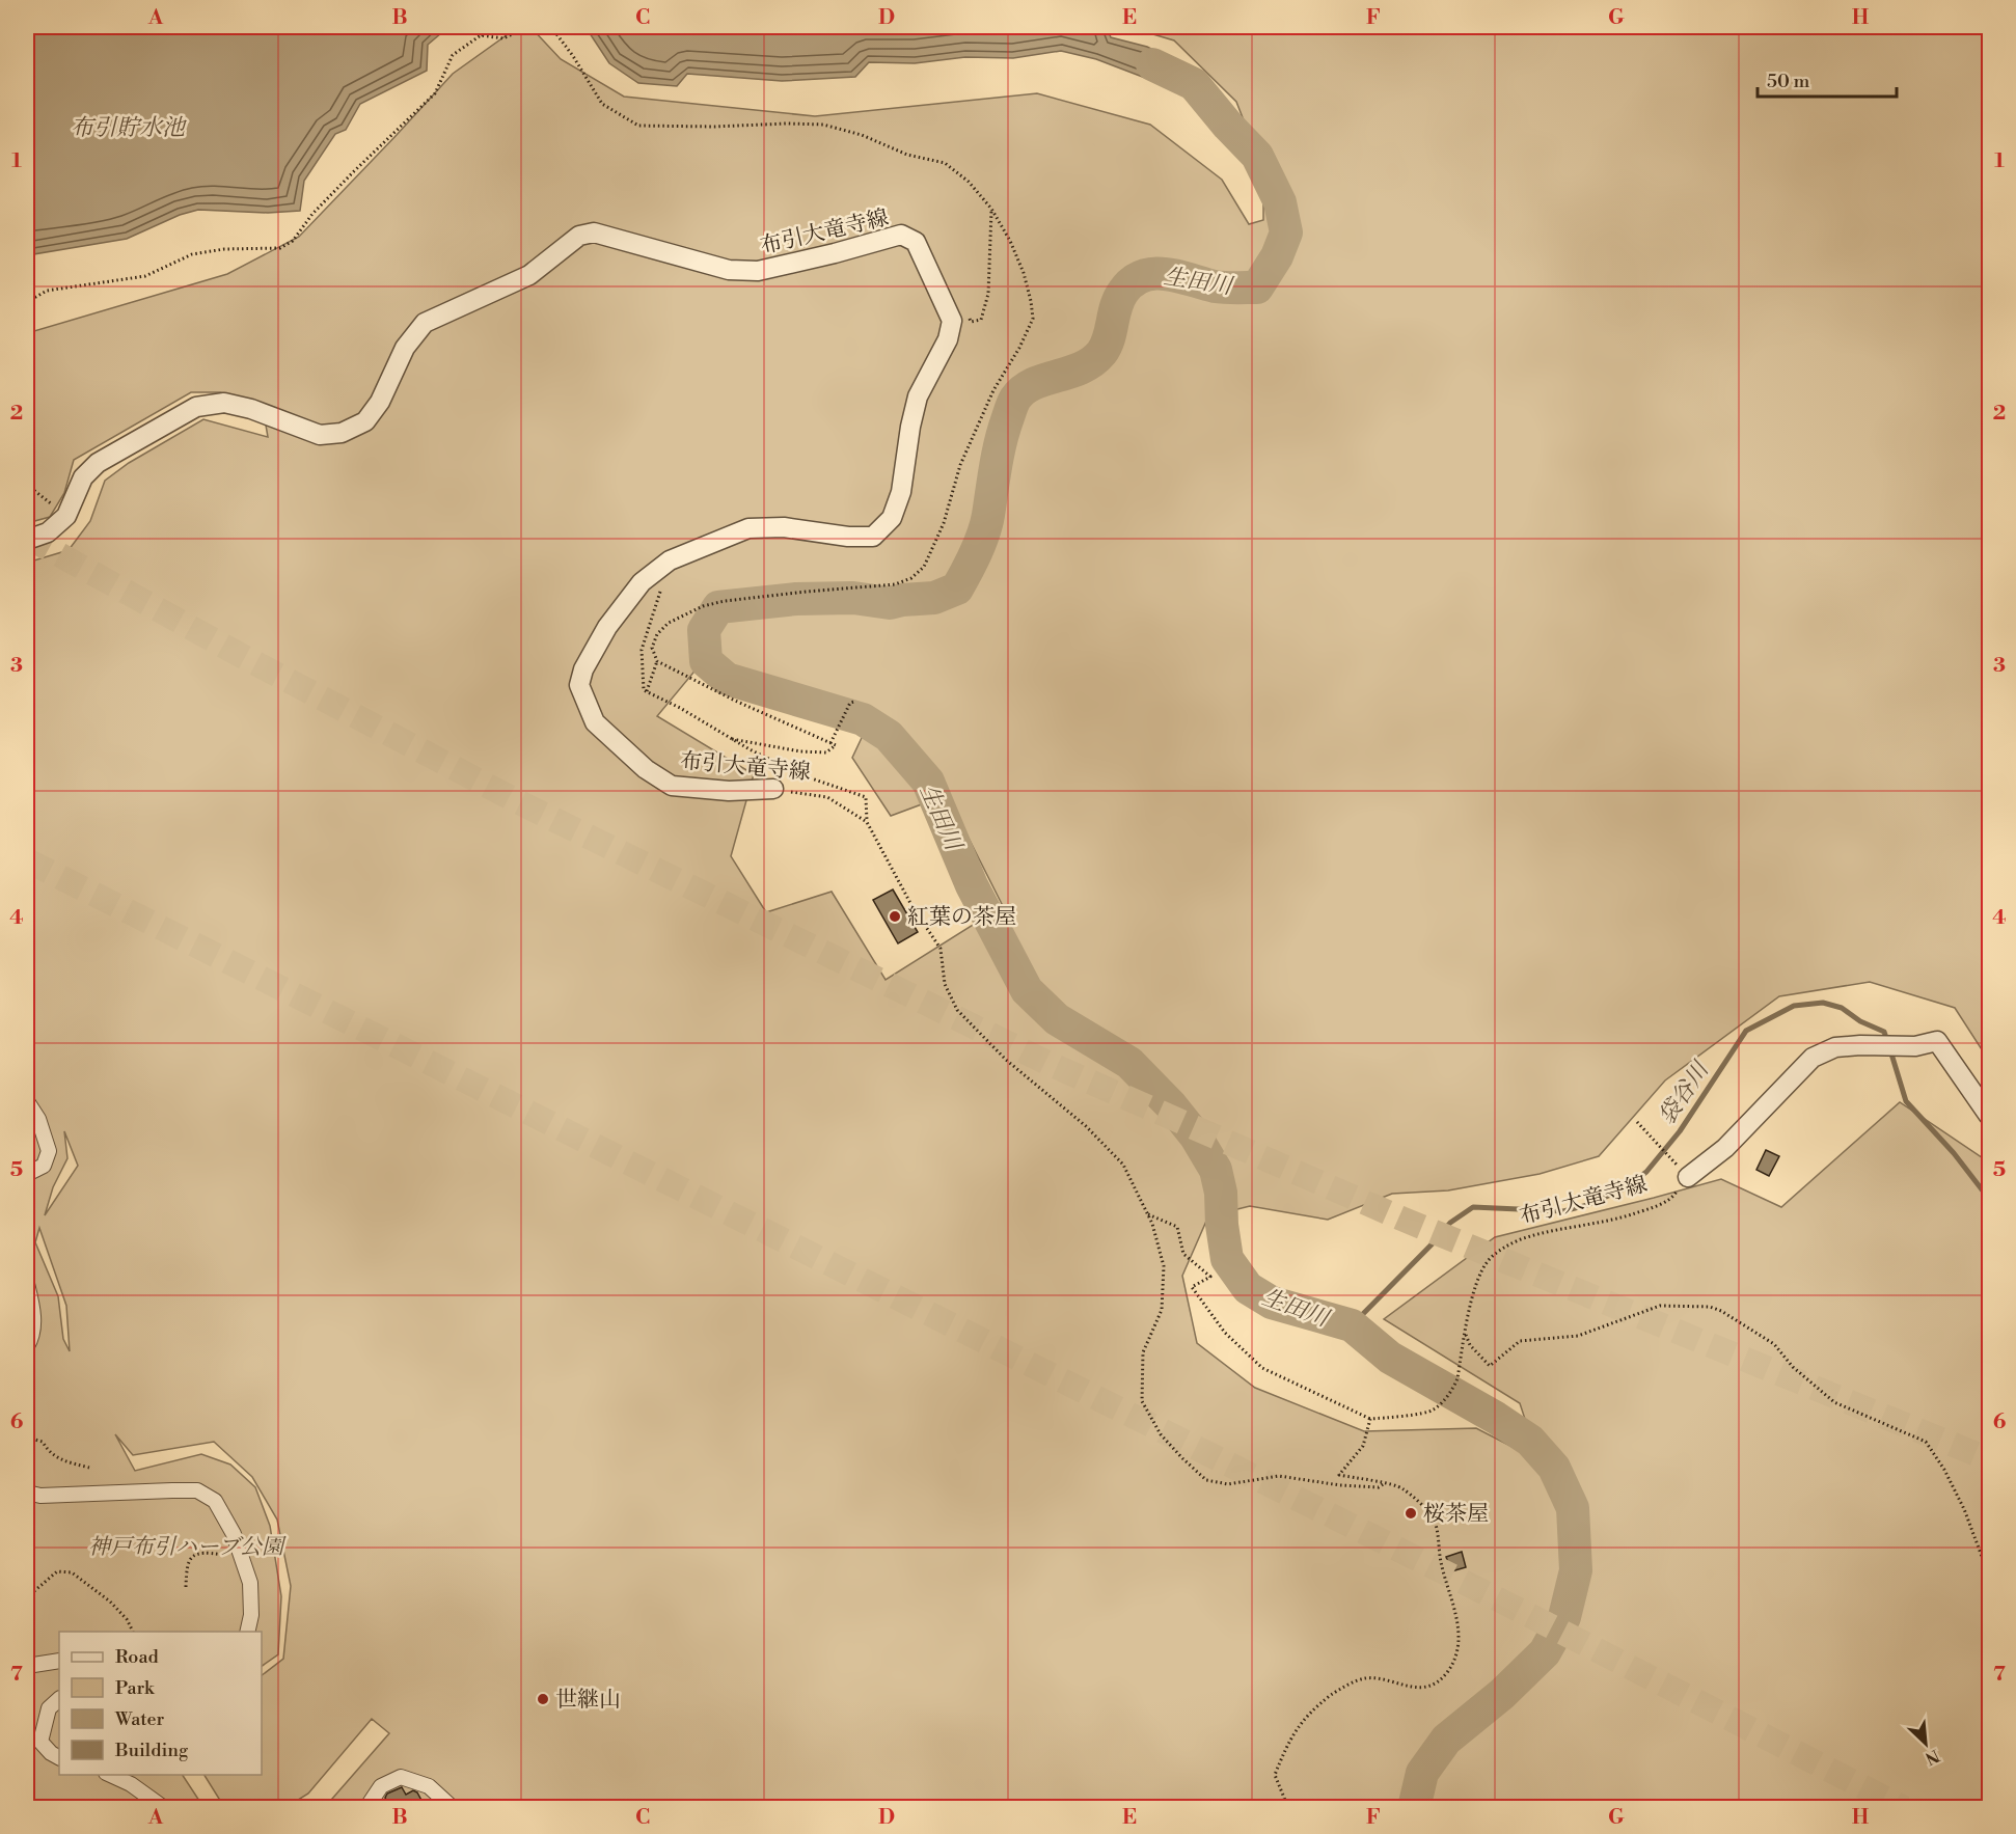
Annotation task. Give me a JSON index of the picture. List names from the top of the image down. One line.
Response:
{"streets":{"street":["布引大竜寺線"]},"water":["布引貯水池","生田川","袋谷川"],"parks":["神戸布引ハーブ公園"],"places":["紅葉の茶屋","桜茶屋","世継山"],"legend":["Road","Park","Water","Building"],"scale_bar":"50 m","north":"bottom right","grid":{"columns":["A","B","C","D","E","F","G","H"],"rows":["1","2","3","4","5","6","7"]}}
